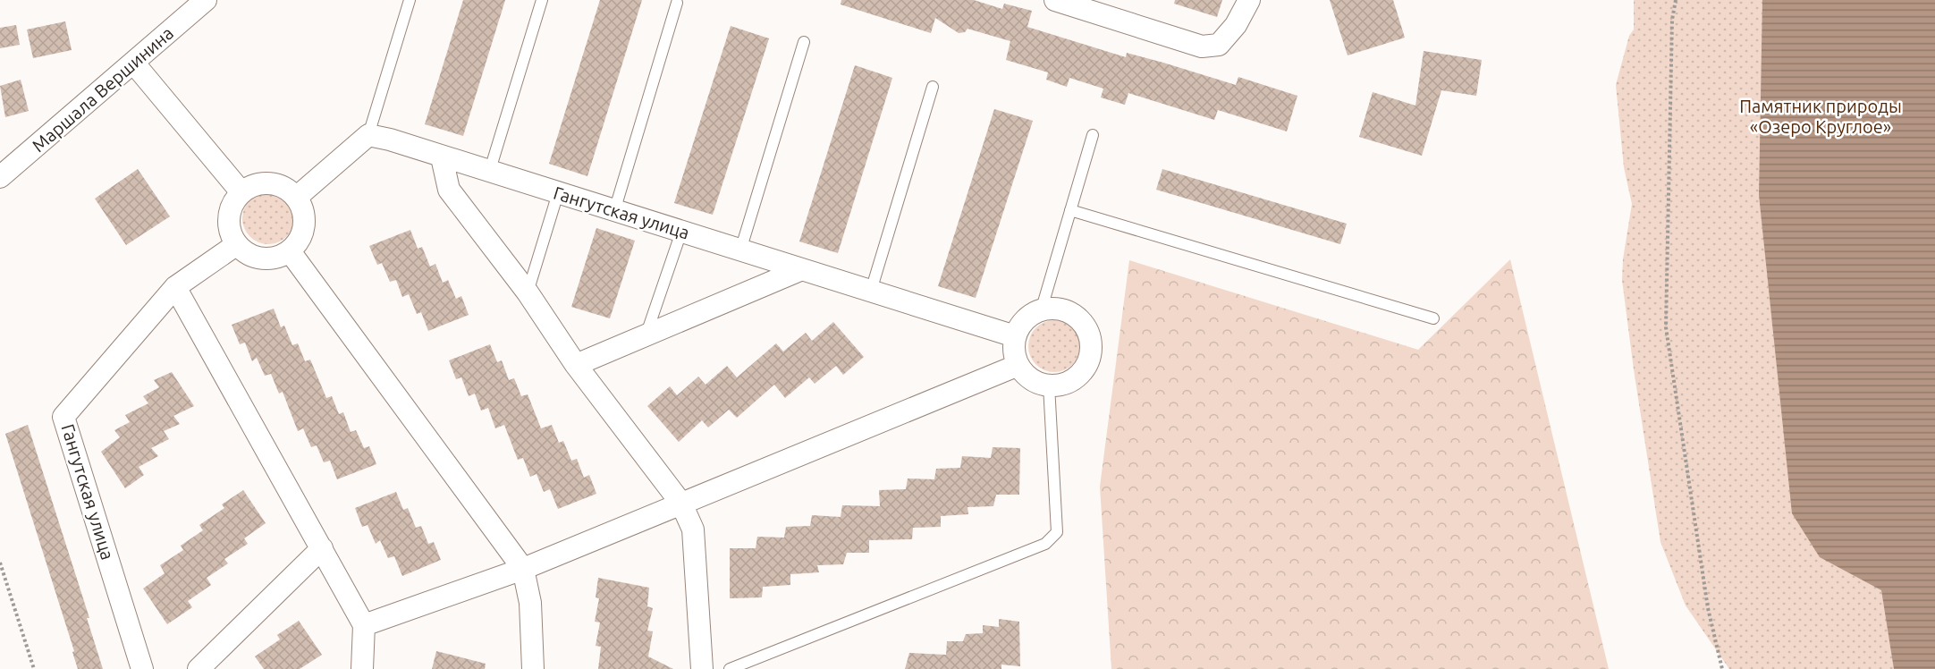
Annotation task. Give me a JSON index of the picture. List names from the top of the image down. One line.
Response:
{"streets":{"street":["Маршала Вершинина","Гангутская улица"]},"parks":["Памятник природы «Озеро Круглое»"]}
